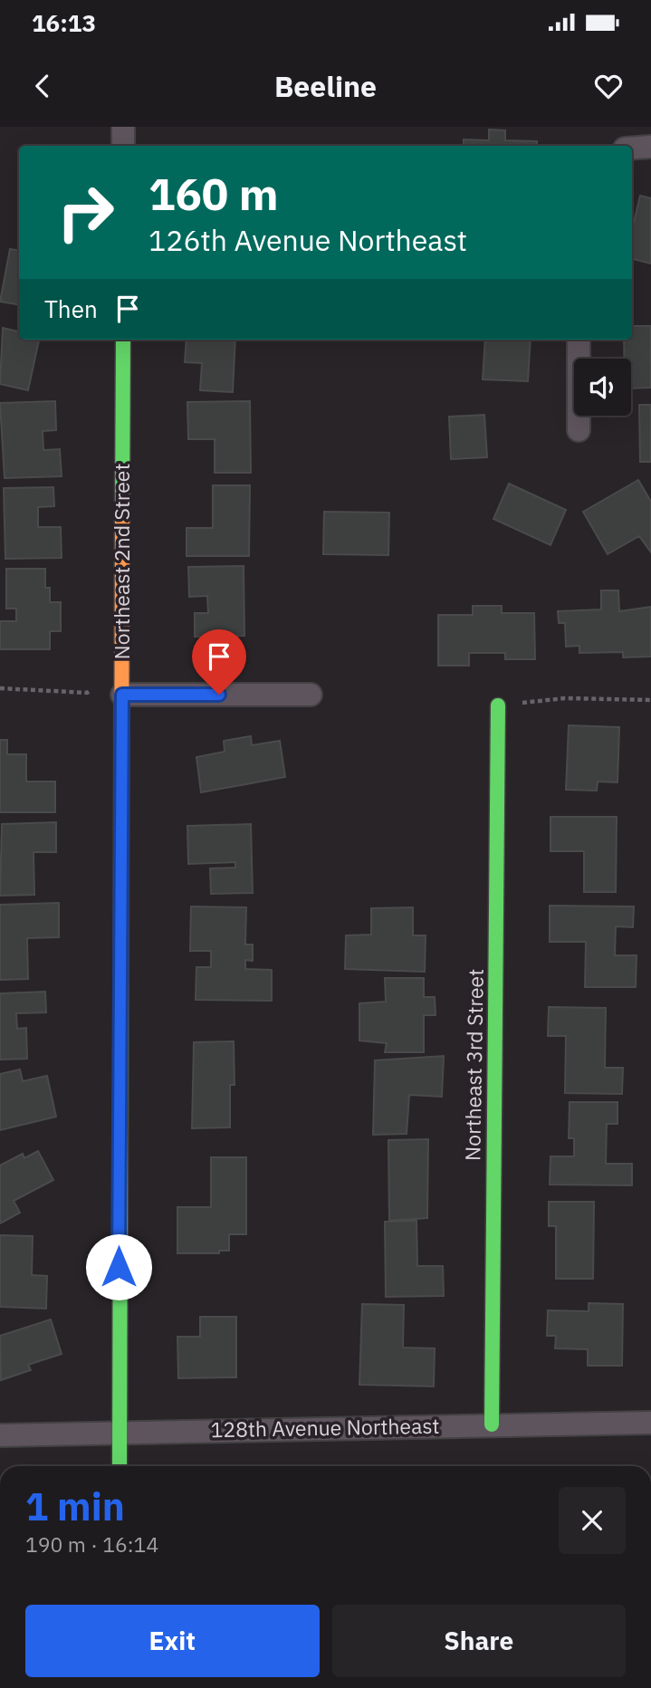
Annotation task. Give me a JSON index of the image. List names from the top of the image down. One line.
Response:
{"streets":{"street":["Northeast 2nd Street","Northeast 3rd Street","128th Avenue Northeast"]},"crossings":[["Northeast 2nd Street","128th Avenue Northeast"],["Northeast 3rd Street","128th Avenue Northeast"]],"page":{"status":"16:13","header":"Beeline","turn":["160 m","126th Avenue Northeast"],"then":"Then","heading":["1 min","190 m · 16:14"],"buttons":["Exit","Share"]}}
